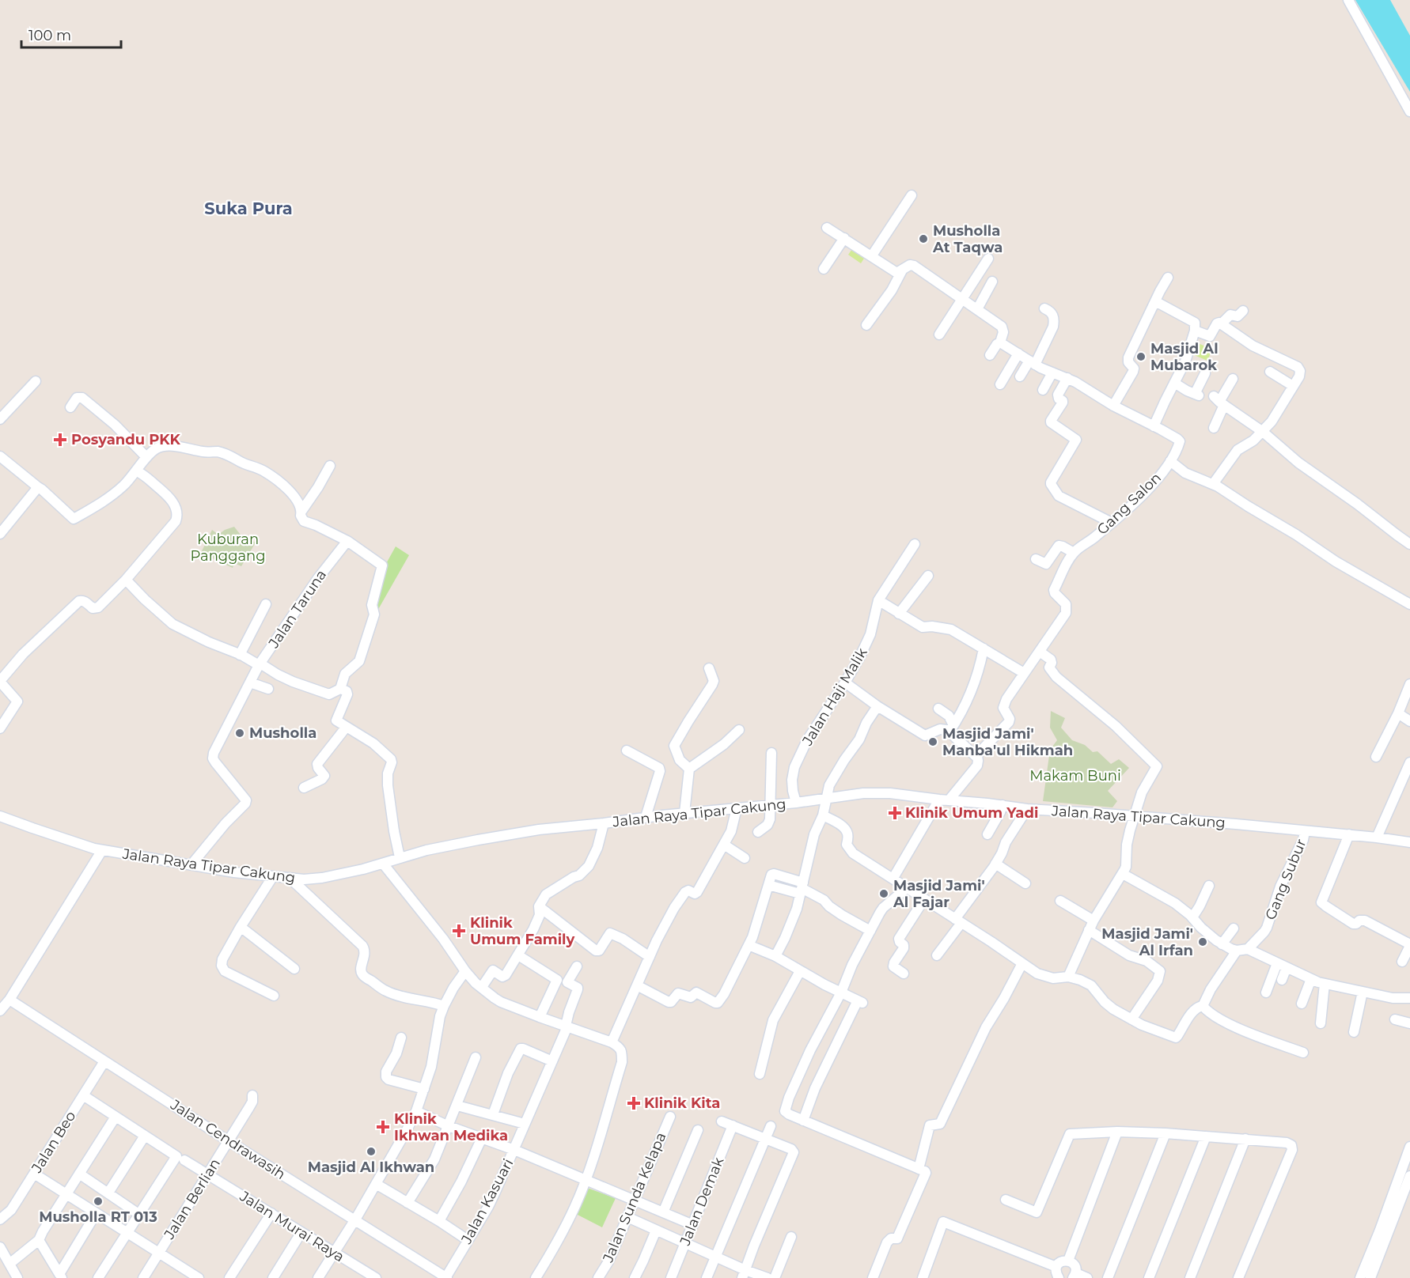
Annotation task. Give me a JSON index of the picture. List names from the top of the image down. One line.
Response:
{"streets":{"street":["Gang Salon","Jalan Taruna","Jalan Haji Malik","Jalan Raya Tipar Cakung","Gang Subur","Jalan Cendrawasih","Jalan Beo","Jalan Sunda Kelapa","Jalan Berlian","Jalan Kasuari","Jalan Demak","Jalan Murai Raya"]},"crossings":[["Gang Salon","Jalan Raya Tipar Cakung"],["Jalan Taruna","Jalan Raya Tipar Cakung"],["Jalan Haji Malik","Jalan Raya Tipar Cakung"],["Jalan Raya Tipar Cakung","Gang Subur"],["Jalan Cendrawasih","Jalan Beo"],["Jalan Cendrawasih","Jalan Berlian"],["Jalan Cendrawasih","Jalan Kasuari"],["Jalan Beo","Jalan Murai Raya"],["Jalan Berlian","Jalan Murai Raya"]],"districts":["Suka Pura"],"parks":["Kuburan Panggang","Makam Buni"],"places":{"other":["Musholla At Taqwa","Masjid Al Mubarok","Musholla","Masjid Jami' Manba'ul Hikmah","Masjid Jami' Al Fajar","Masjid Jami' Al Irfan","Masjid Al Ikhwan","Musholla RT 013"],"health":["Posyandu PKK","Klinik Umum Yadi","Klinik Umum Family","Klinik Kita","Klinik Ikhwan Medika"]},"scale_bar":"100 m"}
